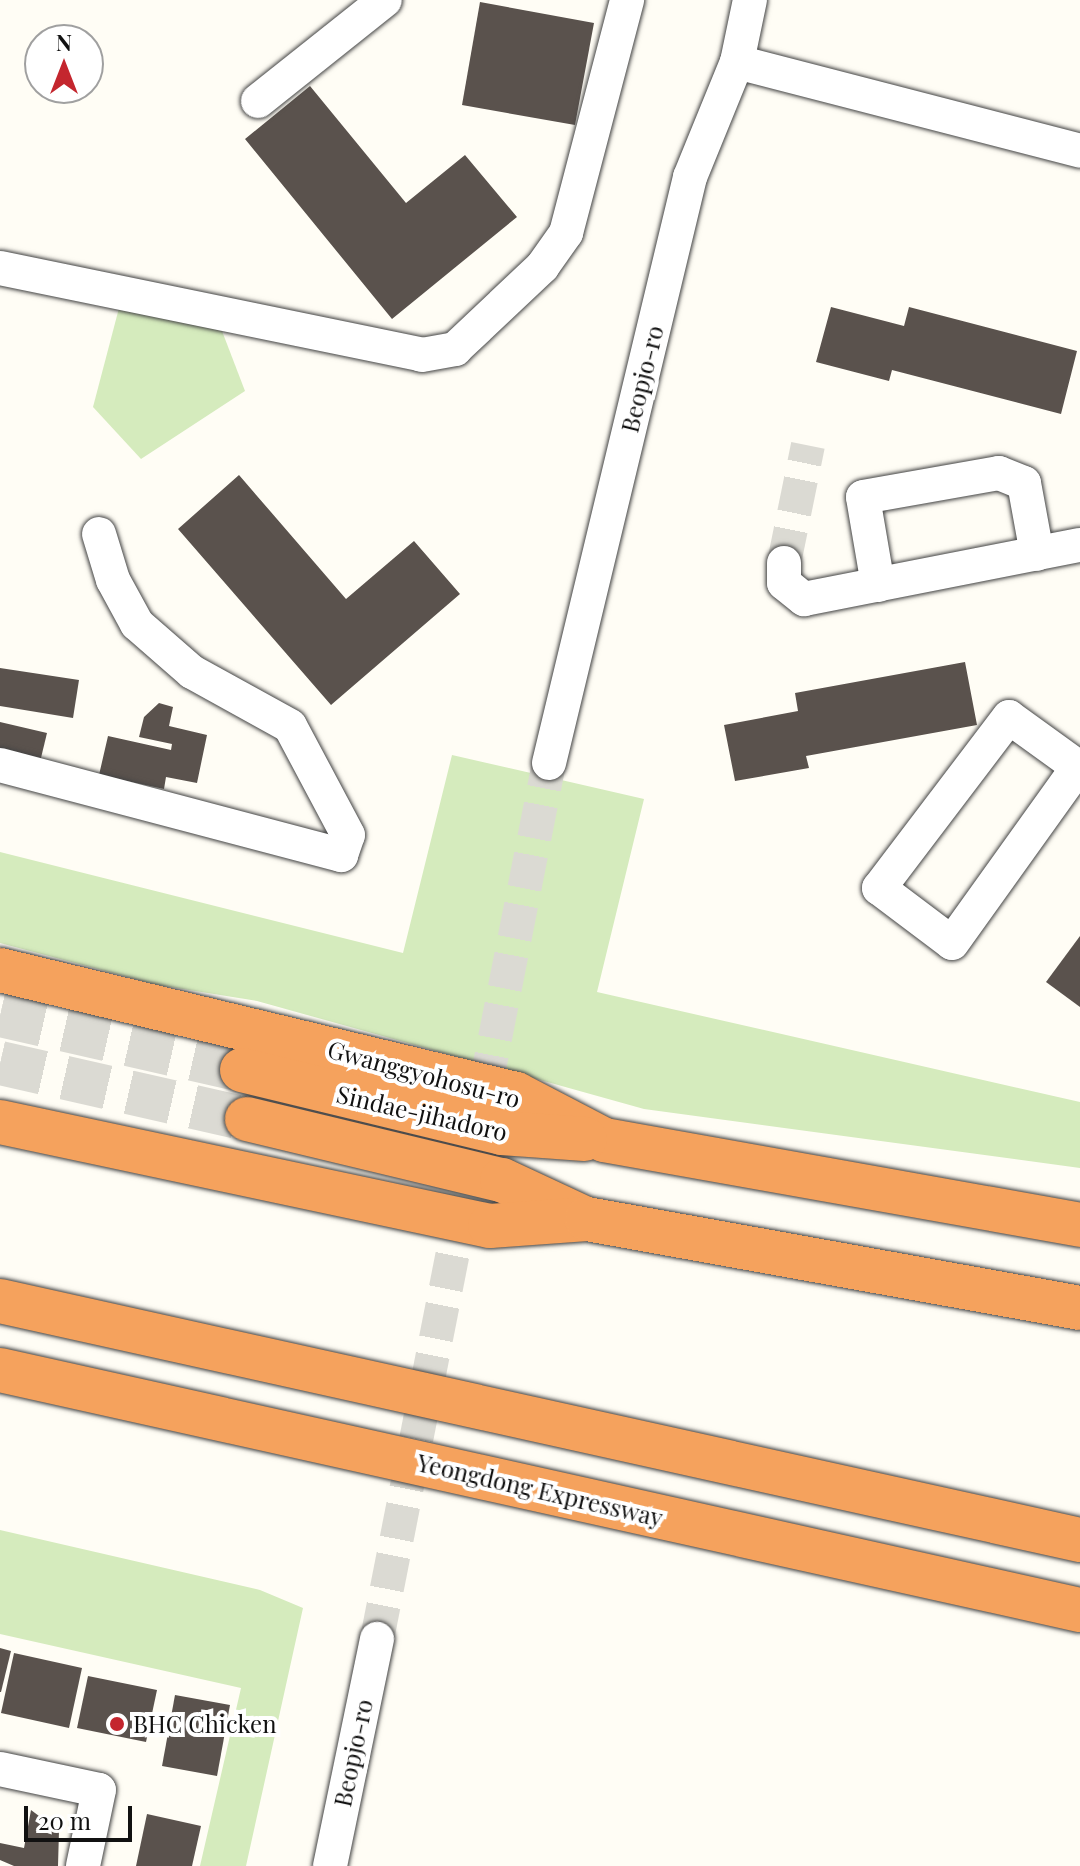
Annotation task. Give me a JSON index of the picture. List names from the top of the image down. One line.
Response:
{"streets":{"highway":["Gwanggyohosu-ro","Sindae-jihadoro","Yeongdong Expressway"],"street":["Beopjo-ro"]},"crossings":[["Gwanggyohosu-ro","Sindae-jihadoro"]],"places":["BHC Chicken"],"scale_bar":"20 m","north":"top"}
